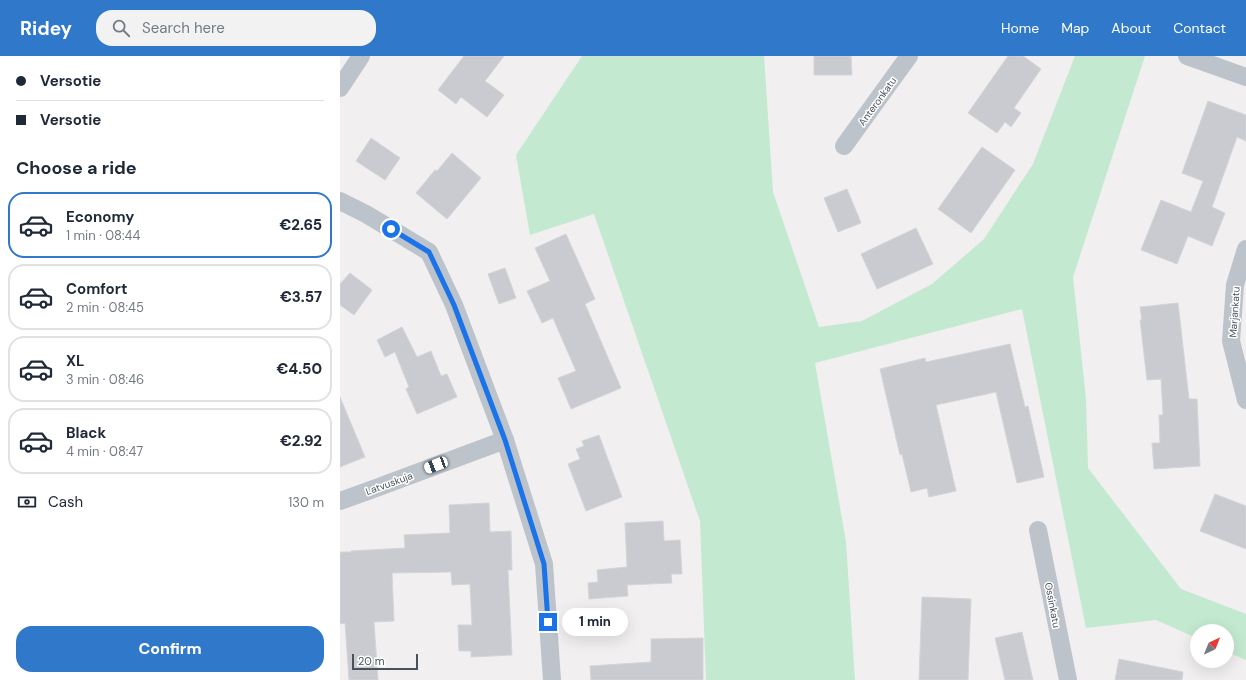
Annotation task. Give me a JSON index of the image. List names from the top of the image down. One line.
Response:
{"streets":{"street":["Anteronkatu","Marjankatu","Latvuskuja","Ossinkatu"]},"scale_bar":"20 m","north":"top right","page":{"header":"Ridey","search":"Search here","nav":["Home","Map","About","Contact"],"banner":["Versotie","Versotie"],"heading":"Choose a ride","list":[{"name":"Economy","note":"1 min · 08:44","value":"€2.65"},{"name":"Comfort","note":"2 min · 08:45","value":"€3.57"},{"name":"XL","note":"3 min · 08:46","value":"€4.50"},{"name":"Black","note":"4 min · 08:47","value":"€2.92"}],"pay":["Cash","130 m"],"bubble":"1 min","buttons":"Confirm","scale":"20 m"}}
